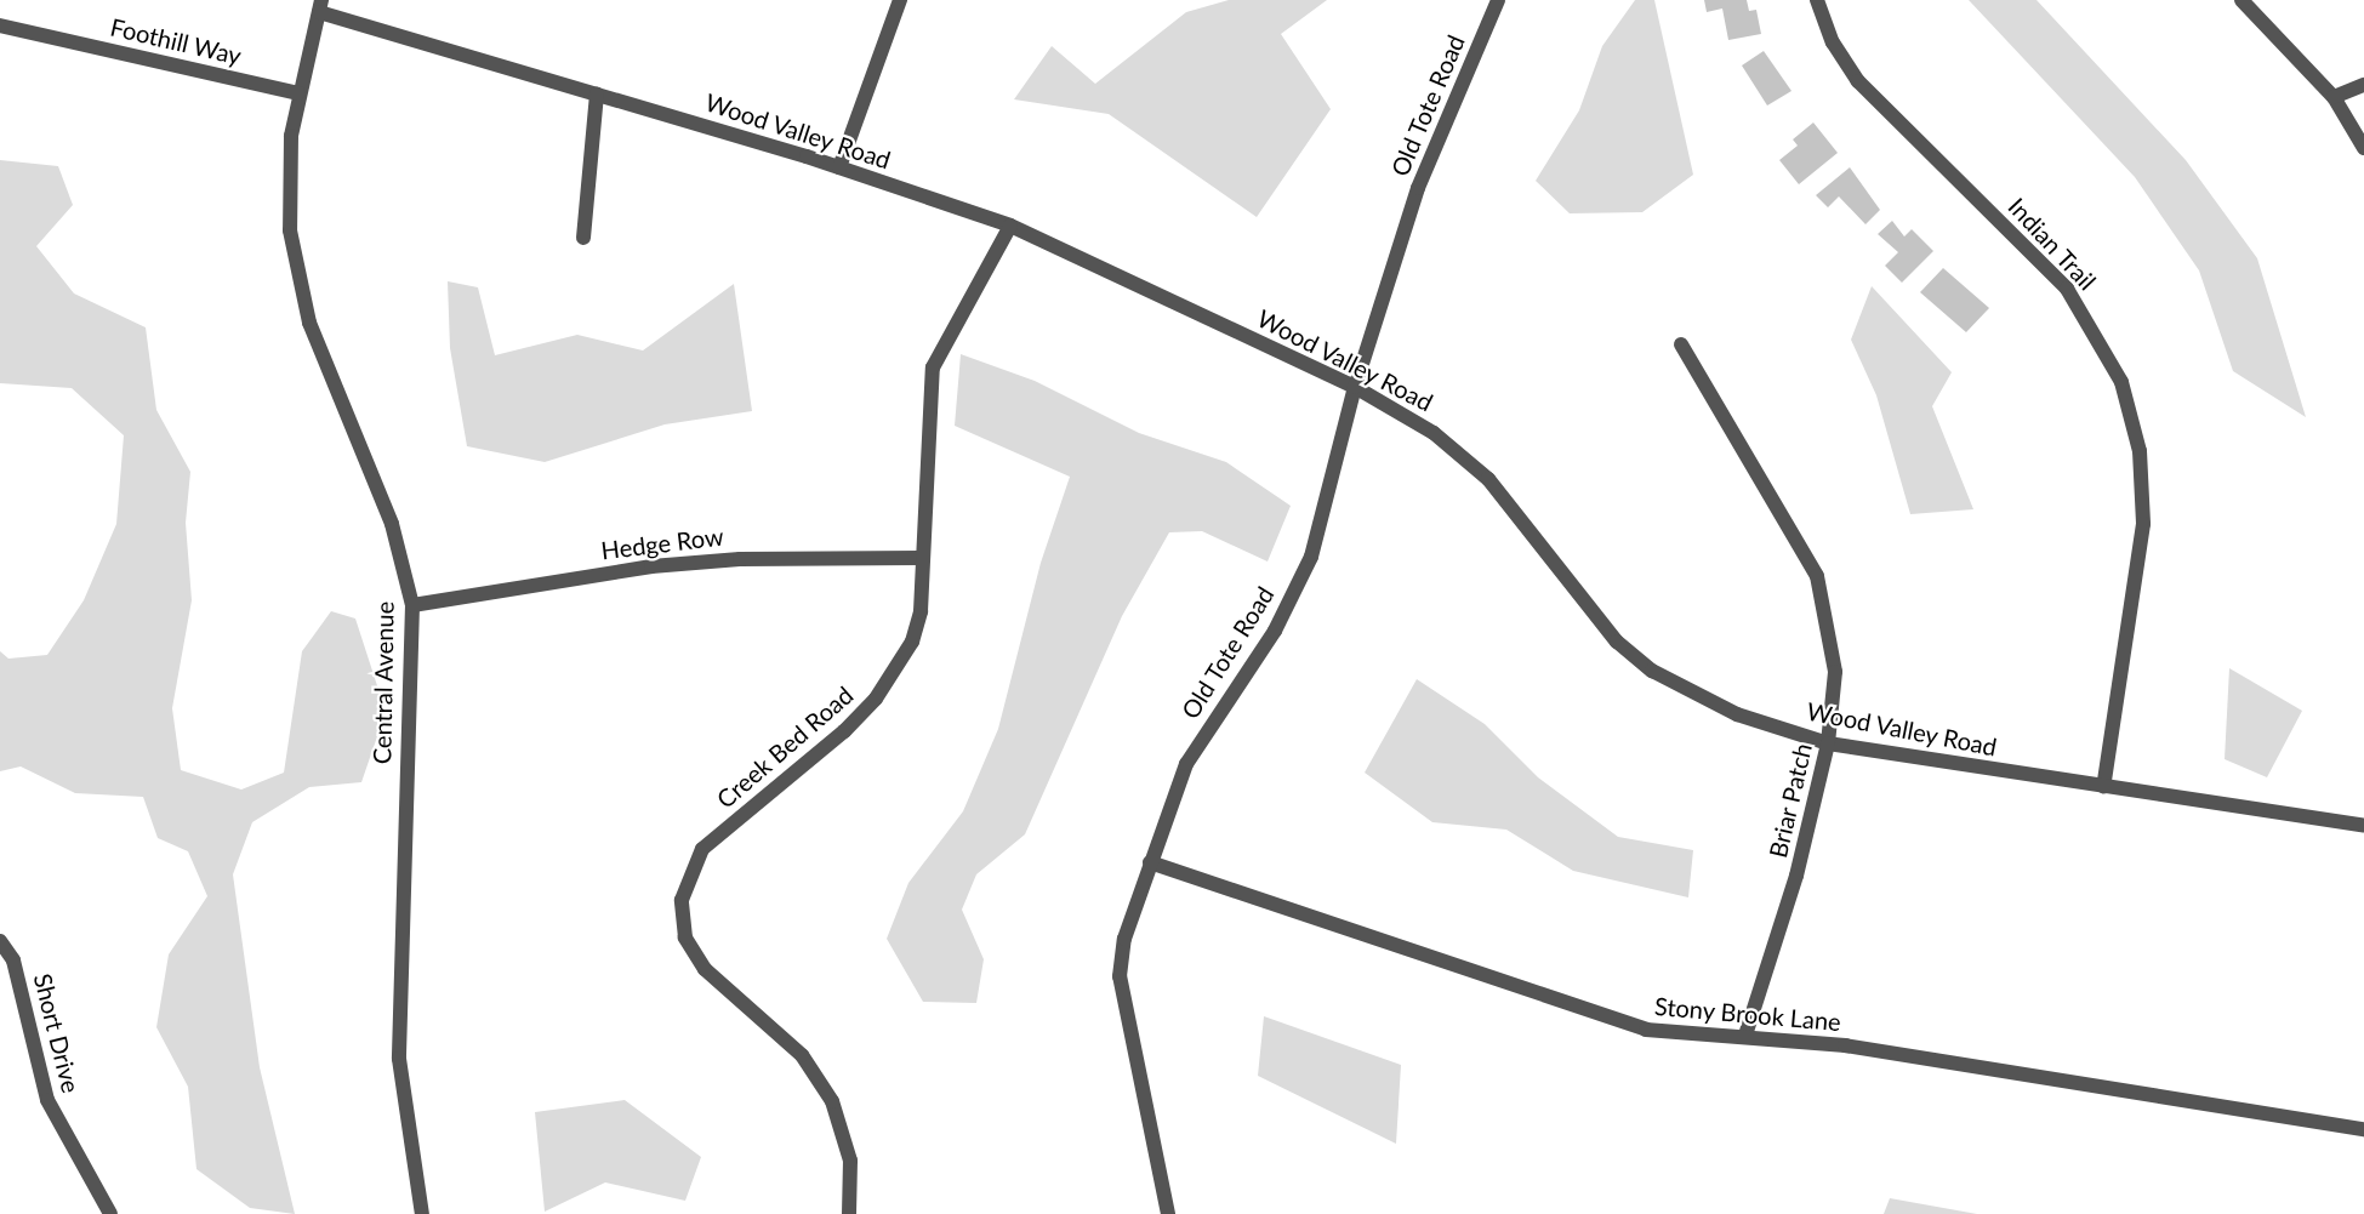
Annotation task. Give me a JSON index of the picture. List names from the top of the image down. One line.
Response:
{"streets":{"street":["Foothill Way","Old Tote Road","Wood Valley Road","Indian Trail","Hedge Row","Central Avenue","Creek Bed Road","Briar Patch","Stony Brook Lane","Short Drive"]},"crossings":[["Foothill Way","Central Avenue"],["Old Tote Road","Wood Valley Road"],["Old Tote Road","Stony Brook Lane"],["Wood Valley Road","Indian Trail"],["Wood Valley Road","Central Avenue"],["Wood Valley Road","Creek Bed Road"],["Wood Valley Road","Briar Patch"],["Hedge Row","Central Avenue"],["Hedge Row","Creek Bed Road"],["Briar Patch","Stony Brook Lane"]]}
